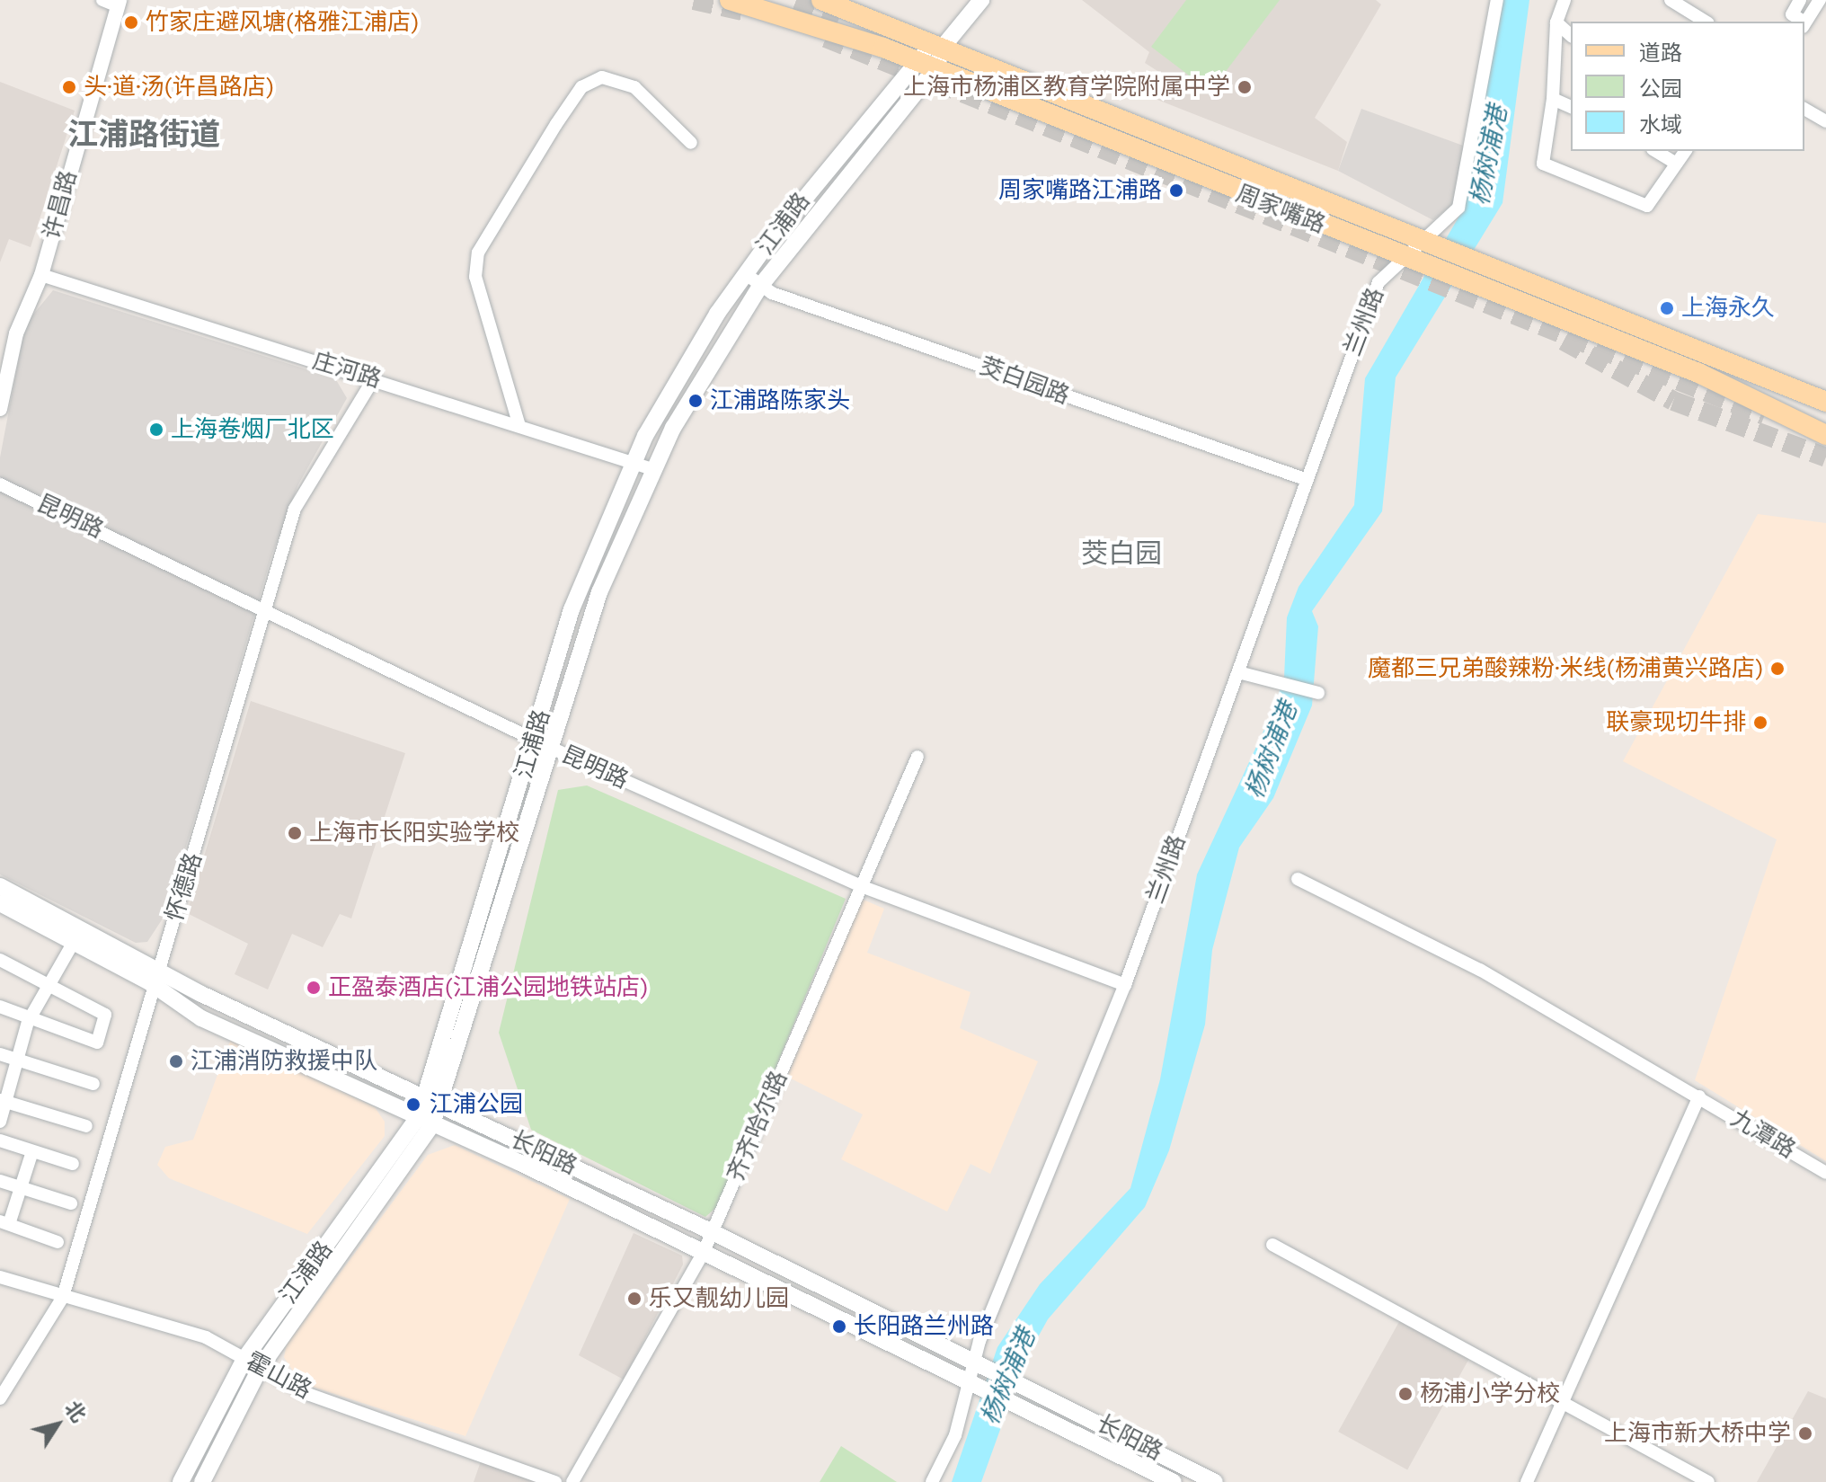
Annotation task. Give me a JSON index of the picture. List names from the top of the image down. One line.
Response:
{"streets":{"main road":["周家嘴路","江浦路","长阳路"],"street":["许昌路","兰州路","庄河路","茭白园路","昆明路","怀德路","齐齐哈尔路","九潭路","霍山路"]},"crossings":[["许昌路","庄河路"],["周家嘴路","江浦路"],["周家嘴路","兰州路"],["江浦路","庄河路"],["江浦路","茭白园路"],["江浦路","昆明路"],["江浦路","长阳路"],["江浦路","霍山路"],["兰州路","茭白园路"],["兰州路","昆明路"],["兰州路","长阳路"],["庄河路","怀德路"],["昆明路","怀德路"],["昆明路","齐齐哈尔路"],["怀德路","长阳路"],["怀德路","霍山路"],["齐齐哈尔路","长阳路"]],"districts":["江浦路街道","茭白园"],"water":["杨树浦港"],"places":["竹家庄避风塘(格雅江浦店)","头·道·汤(许昌路店)","上海市杨浦区教育学院附属中学","周家嘴路江浦路","上海永久","江浦路陈家头","上海卷烟厂北区","魔都三兄弟酸辣粉·米线(杨浦黄兴路店)","联豪现切牛排","上海市长阳实验学校","正盈泰酒店(江浦公园地铁站店)","江浦消防救援中队","江浦公园","乐又靓幼儿园","长阳路兰州路","杨浦小学分校","上海市新大桥中学"],"legend":["道路","公园","水域"],"north":"top right"}
